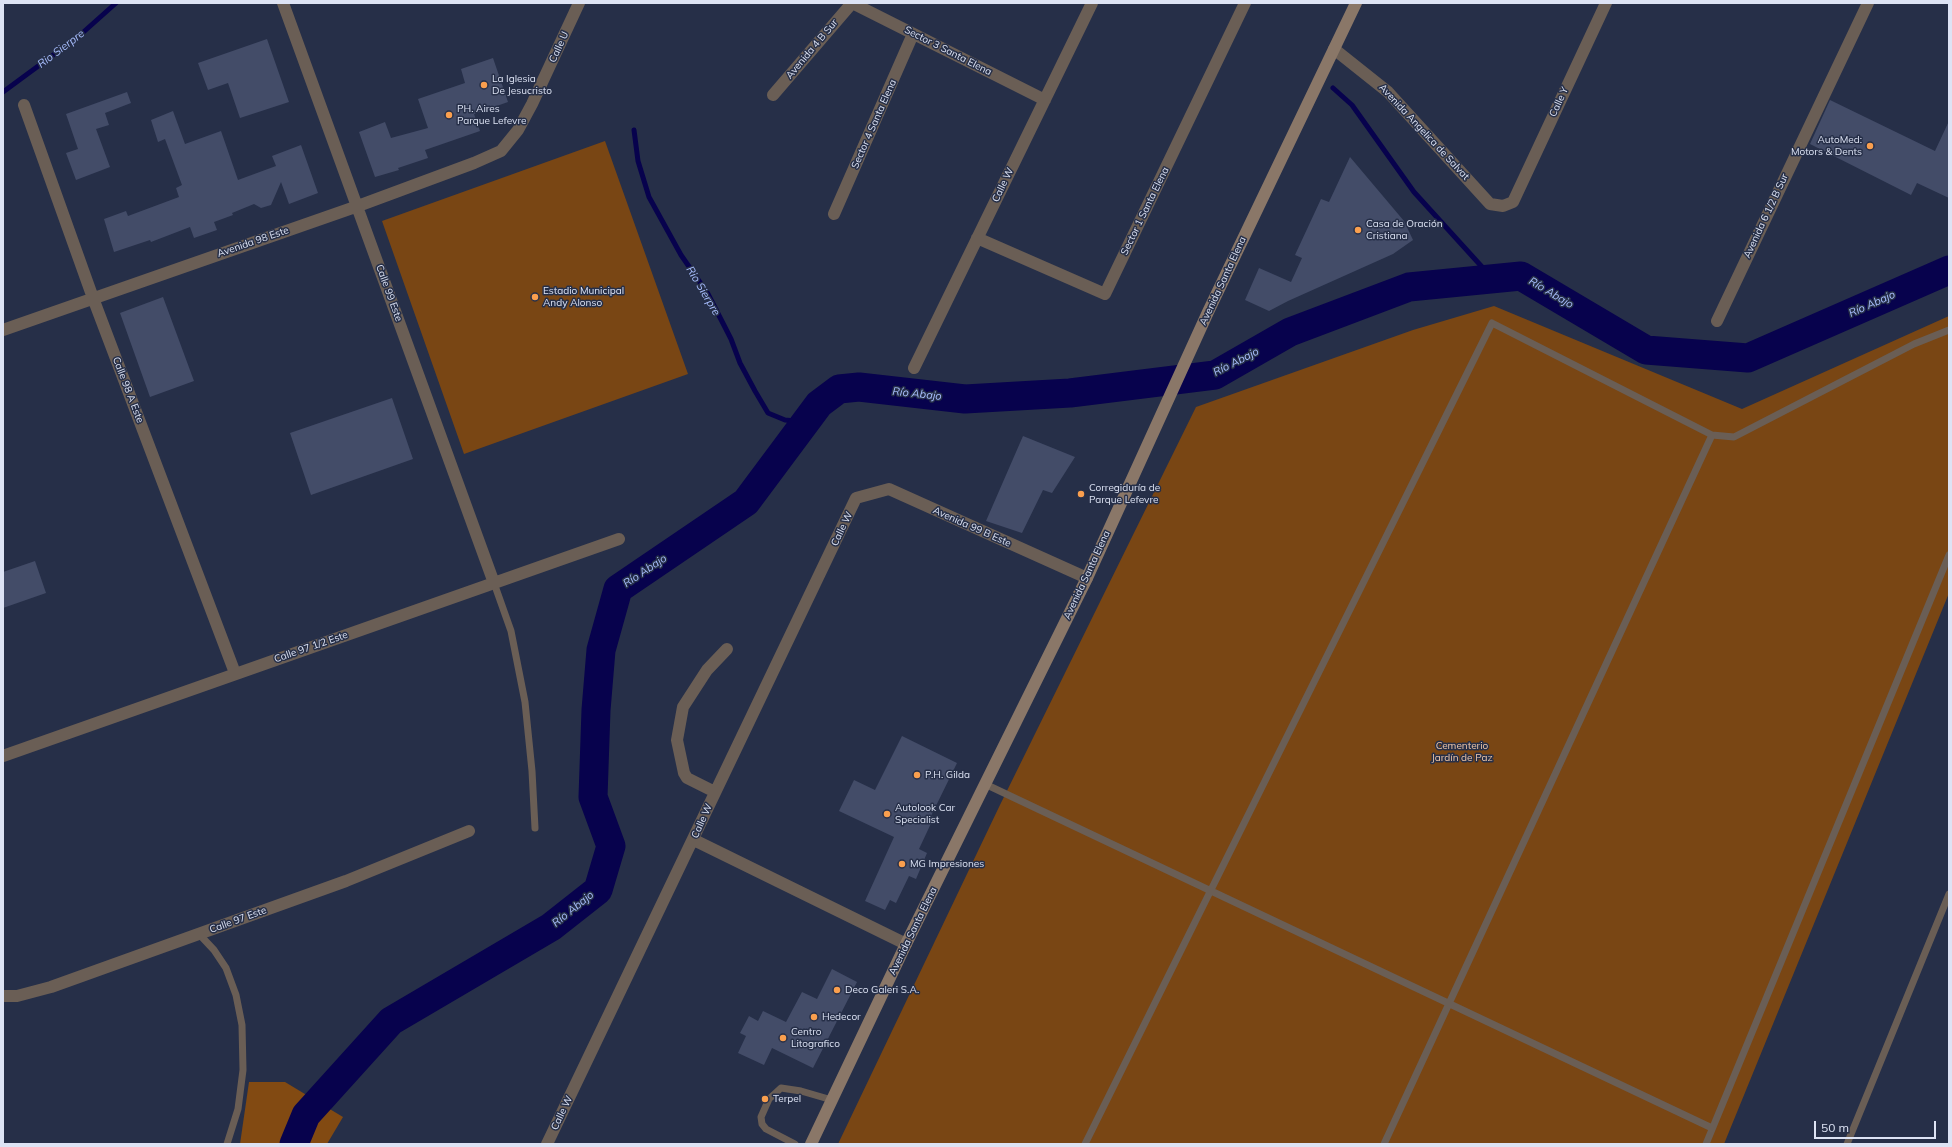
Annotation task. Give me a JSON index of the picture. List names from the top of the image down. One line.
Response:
{"streets":{"street":["Calle U","Avenida 4 B Sur","Sector 3 Santa Elena","Calle Y","Sector 4 Santa Elena","Avenida Angelica de Salvat","Calle W","Sector 1 Santa Elena","Avenida 6 1/2 B Sur","Avenida 98 Este","Avenida Santa Elena","Calle 99 Este","Calle 98 A Este","Avenida 99 B Este","Calle 97 1/2 Este","Calle 97 Este"]},"crossings":[["Calle U","Avenida 98 Este"],["Avenida 4 B Sur","Sector 3 Santa Elena"],["Sector 3 Santa Elena","Sector 4 Santa Elena"],["Sector 3 Santa Elena","Calle W"],["Calle Y","Avenida Angelica de Salvat"],["Avenida Angelica de Salvat","Avenida Santa Elena"],["Calle W","Sector 1 Santa Elena"],["Calle W","Avenida 99 B Este"],["Avenida 98 Este","Calle 99 Este"],["Avenida 98 Este","Calle 98 A Este"],["Avenida Santa Elena","Avenida 99 B Este"],["Calle 99 Este","Calle 97 1/2 Este"],["Calle 98 A Este","Calle 97 1/2 Este"]],"water":["Rio Sierpre","Río Abajo"],"parks":["Cementerio Jardín de Paz"],"places":["La Iglesia De Jesucristo","PH. Aires Parque Lefevre","AutoMed: Motors & Dents","Casa de Oración Cristiana","Estadio Municipal Andy Alonso","Corregiduría de Parque Lefevre","P.H. Gilda","Autolook Car Specialist","MG Impresiones","Deco Galeri S.A.","Hedecor","Centro Litografico","Terpel"],"scale_bar":"50 m"}
